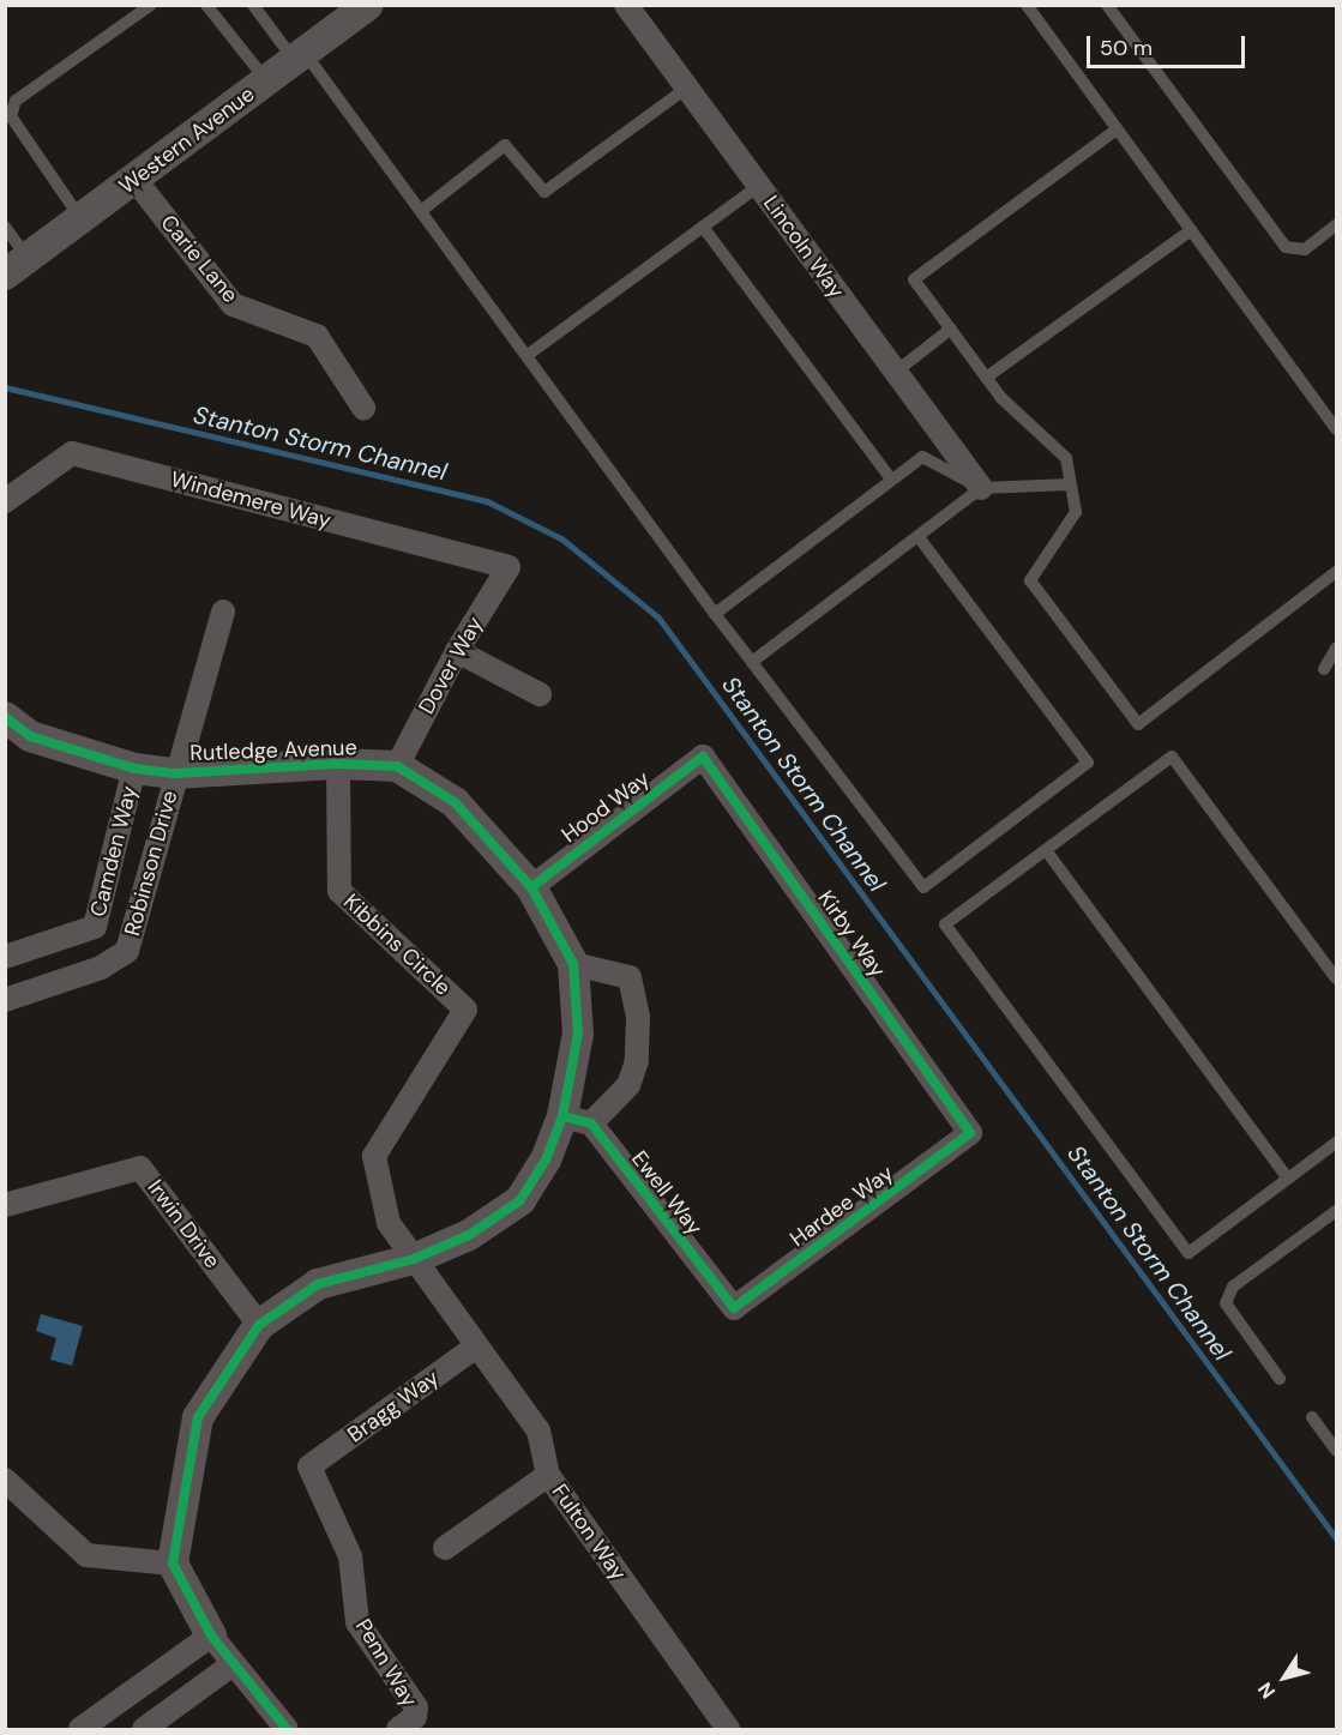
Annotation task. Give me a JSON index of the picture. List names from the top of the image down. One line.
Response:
{"streets":{"street":["Western Avenue","Lincoln Way","Carie Lane","Windemere Way","Dover Way","Rutledge Avenue","Hood Way","Camden Way","Robinson Drive","Kirby Way","Kibbins Circle","Ewell Way","Hardee Way","Irwin Drive","Bragg Way","Fulton Way","Penn Way"]},"crossings":[["Western Avenue","Carie Lane"],["Windemere Way","Dover Way"],["Dover Way","Rutledge Avenue"],["Rutledge Avenue","Hood Way"],["Rutledge Avenue","Camden Way"],["Rutledge Avenue","Robinson Drive"],["Rutledge Avenue","Kibbins Circle"],["Rutledge Avenue","Ewell Way"],["Rutledge Avenue","Irwin Drive"],["Rutledge Avenue","Fulton Way"],["Hood Way","Kirby Way"],["Kirby Way","Hardee Way"],["Kibbins Circle","Fulton Way"],["Ewell Way","Hardee Way"],["Bragg Way","Fulton Way"],["Bragg Way","Penn Way"]],"water":["Stanton Storm Channel"],"scale_bar":"50 m","north":"bottom left"}
